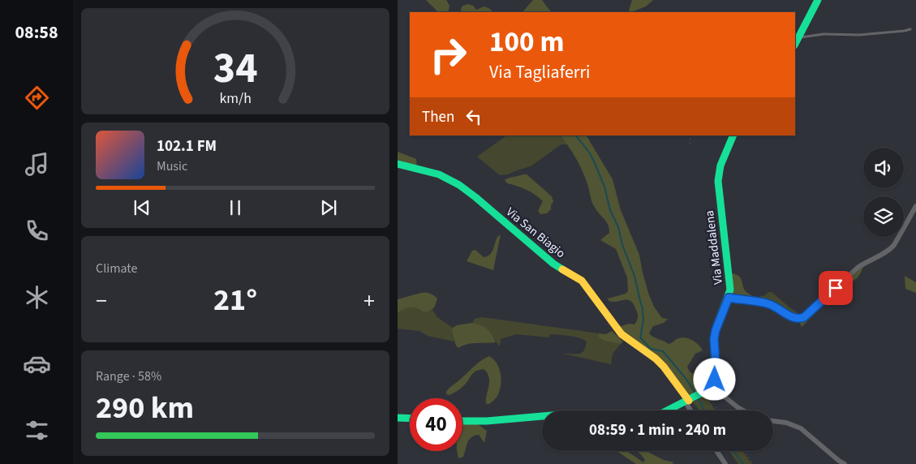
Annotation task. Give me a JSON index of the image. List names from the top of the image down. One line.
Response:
{"streets":{"street":["Via San Biagio","Via Maddalena"]},"page":{"tabs":"08:58","turn":["100 m","Via Tagliaferri"],"then":"Then","song":["102.1 FM","Music"],"tile":["Climate",["Range · 58%","290 km"]],"heat":["−","21°","+"],"limit":"40","trip":"08:59 · 1 min · 240 m","gauge":["34","km/h"]}}
